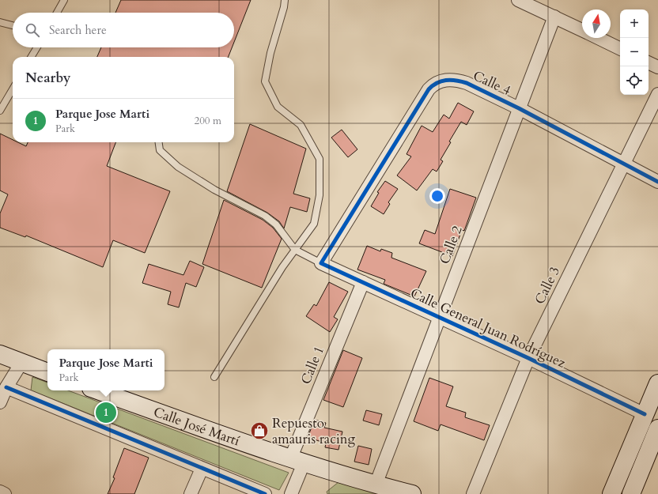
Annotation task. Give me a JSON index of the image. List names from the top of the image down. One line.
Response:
{"streets":{"main road":["Calle José Martí"],"street":["Calle 4","Calle 2","Calle 3","Calle General Juan Rodríguez","Calle 1"]},"crossings":[["Calle 4","Calle 2"],["Calle 4","Calle 3"],["Calle 4","Calle General Juan Rodríguez"],["Calle 2","Calle General Juan Rodríguez"],["Calle 2","Calle José Martí"],["Calle 3","Calle General Juan Rodríguez"],["Calle General Juan Rodríguez","Calle 1"],["Calle 1","Calle José Martí"]],"places":{"shop":["Repuesto amauris racing"]},"north":"top","page":{"map_buttons":["+","−"],"search":"Search here","heading":"Nearby","list":[{"mark":"1","name":"Parque Jose Marti","note":"Park","value":"200 m"}],"popup":["Parque Jose Marti","Park"],"pins":"1"}}
